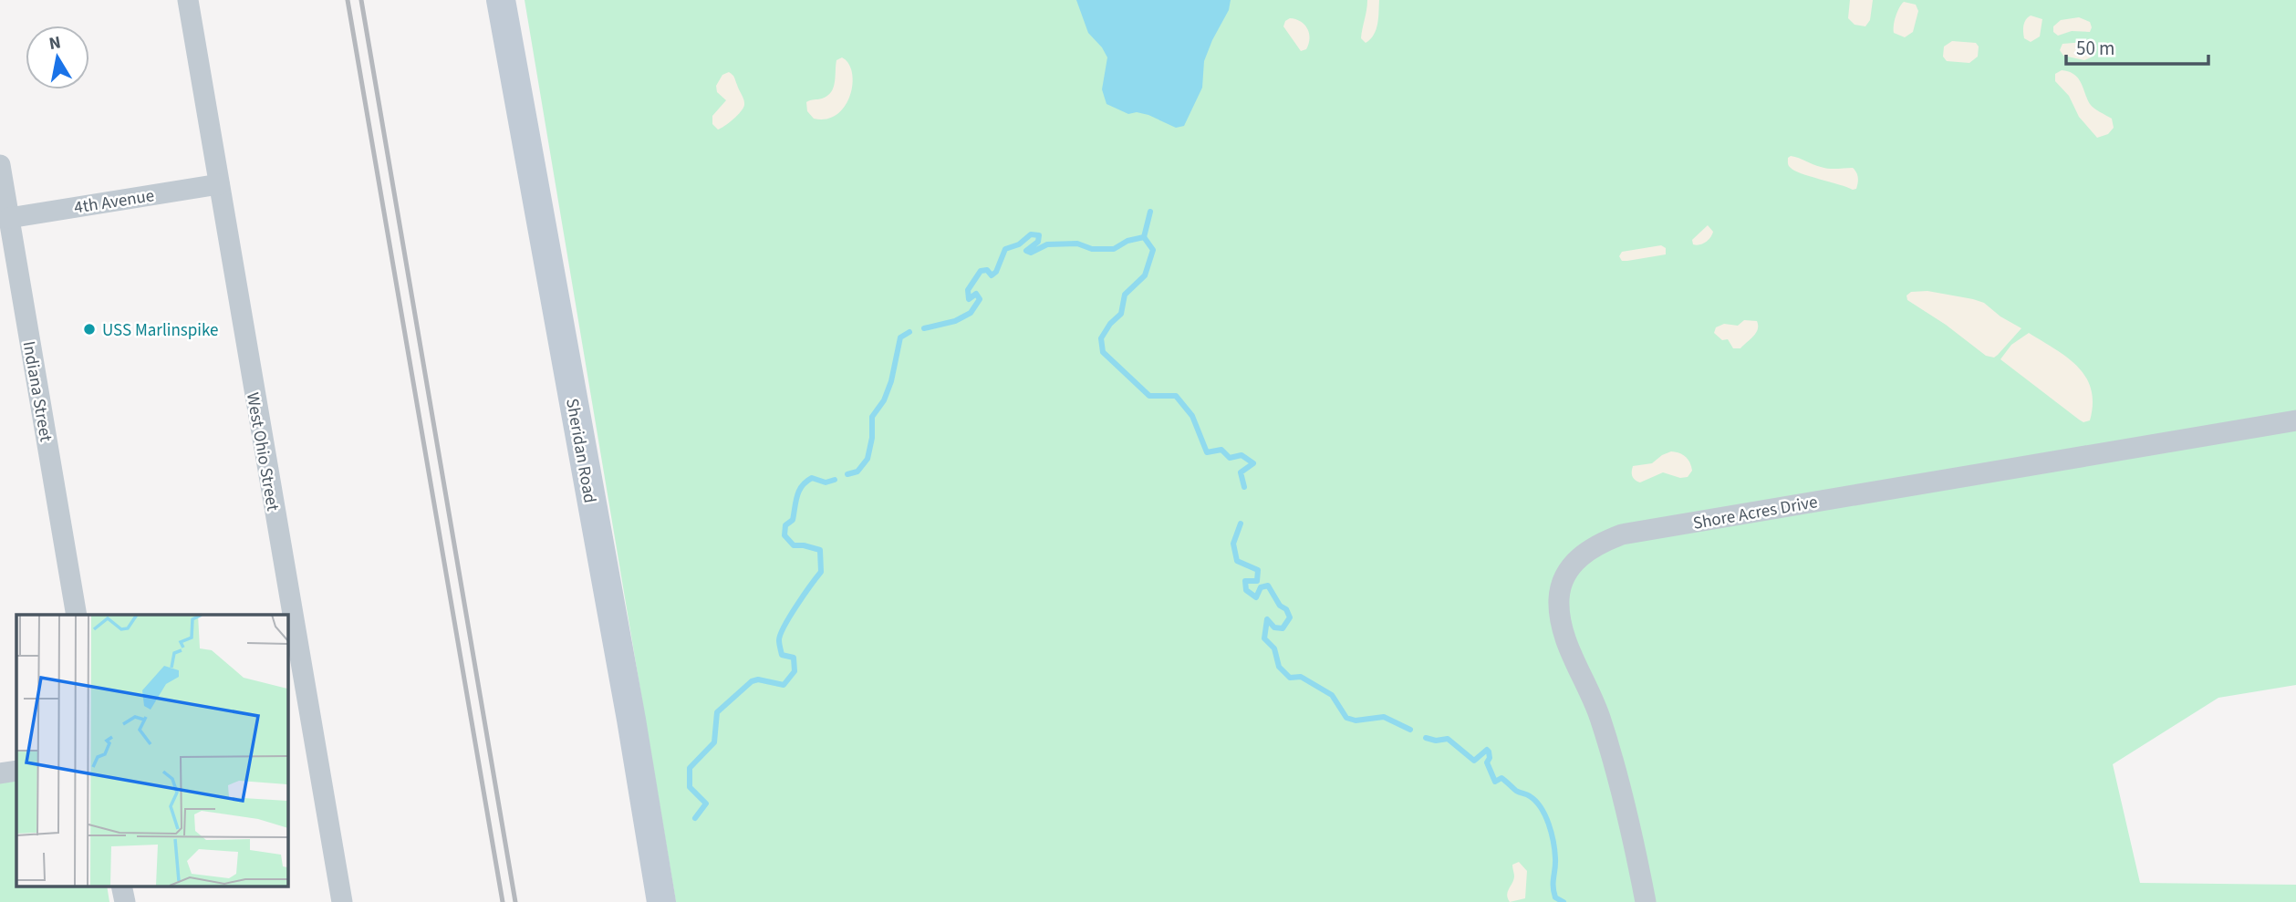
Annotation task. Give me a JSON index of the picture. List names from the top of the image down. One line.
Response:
{"streets":{"main road":["Sheridan Road"],"street":["4th Avenue","Indiana Street","West Ohio Street","Shore Acres Drive"]},"crossings":[["4th Avenue","Indiana Street"],["4th Avenue","West Ohio Street"]],"places":["USS Marlinspike"],"scale_bar":"50 m","north":"top"}
